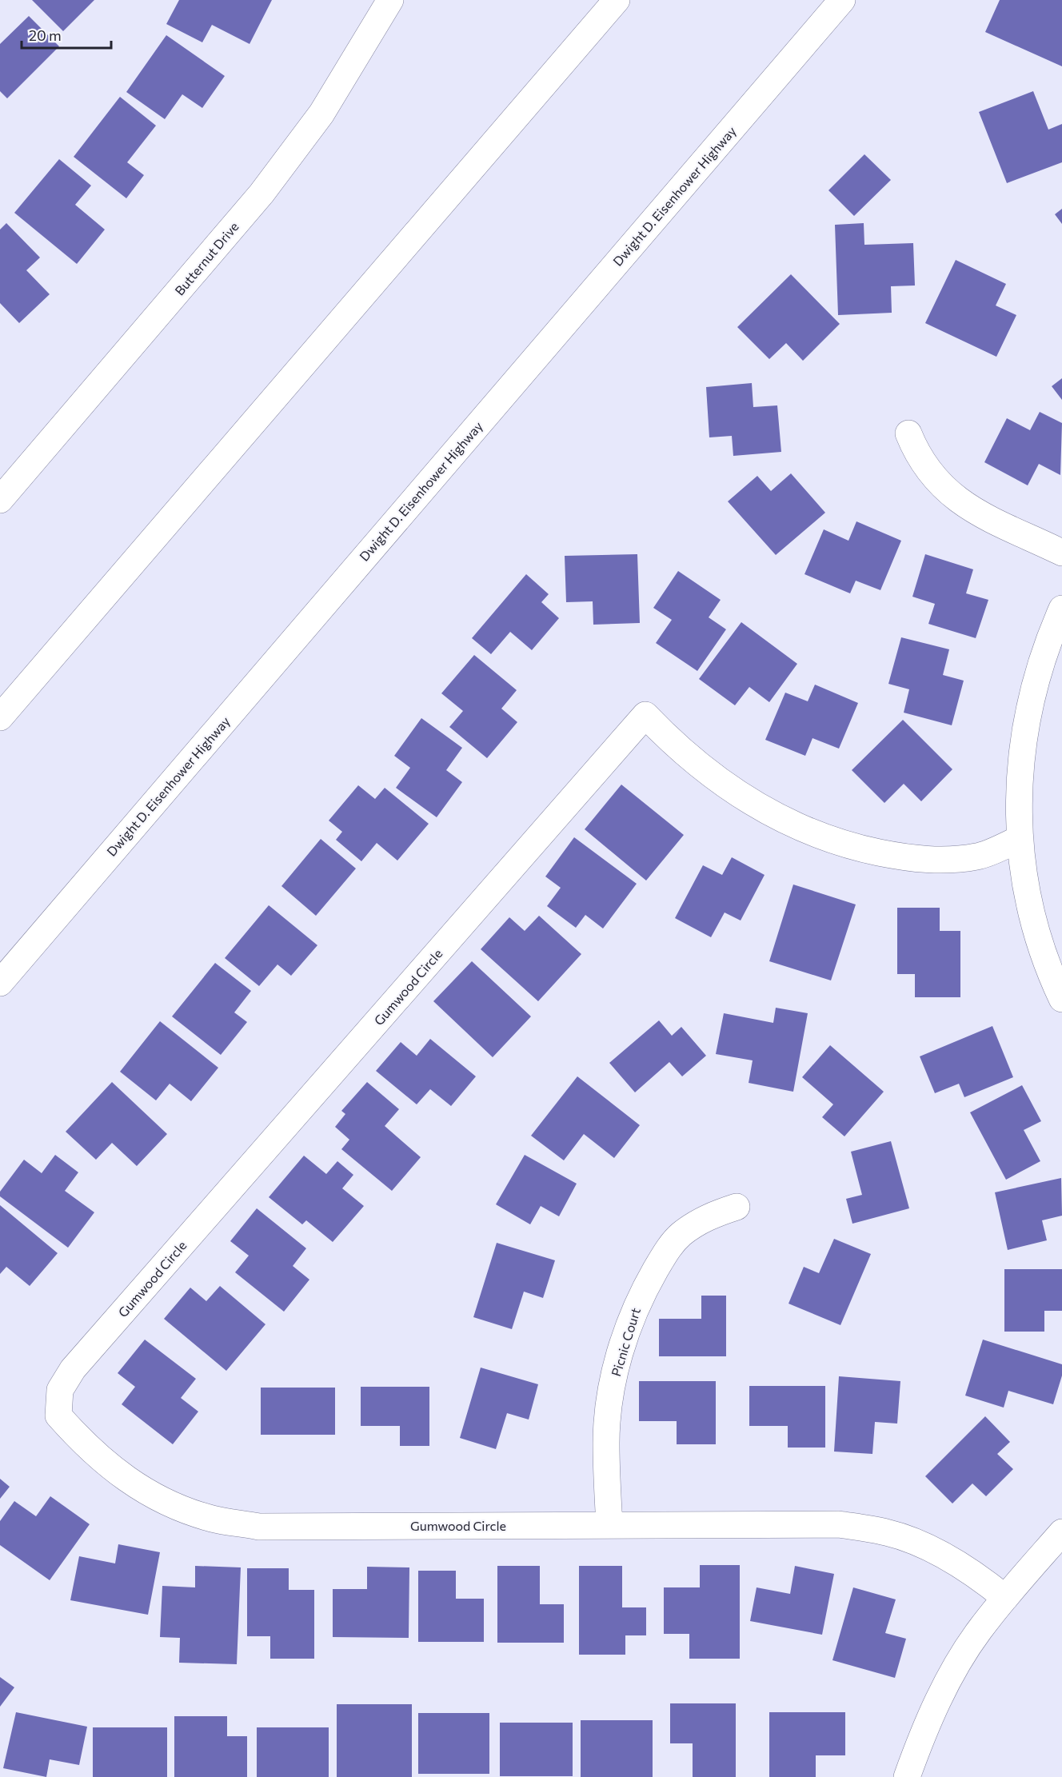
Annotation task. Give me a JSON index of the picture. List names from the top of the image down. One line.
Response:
{"streets":{"main road":["Dwight D. Eisenhower Highway","Butternut Drive","Gumwood Circle","Picnic Court"]},"crossings":[["Gumwood Circle","Picnic Court"]],"scale_bar":"20 m"}
